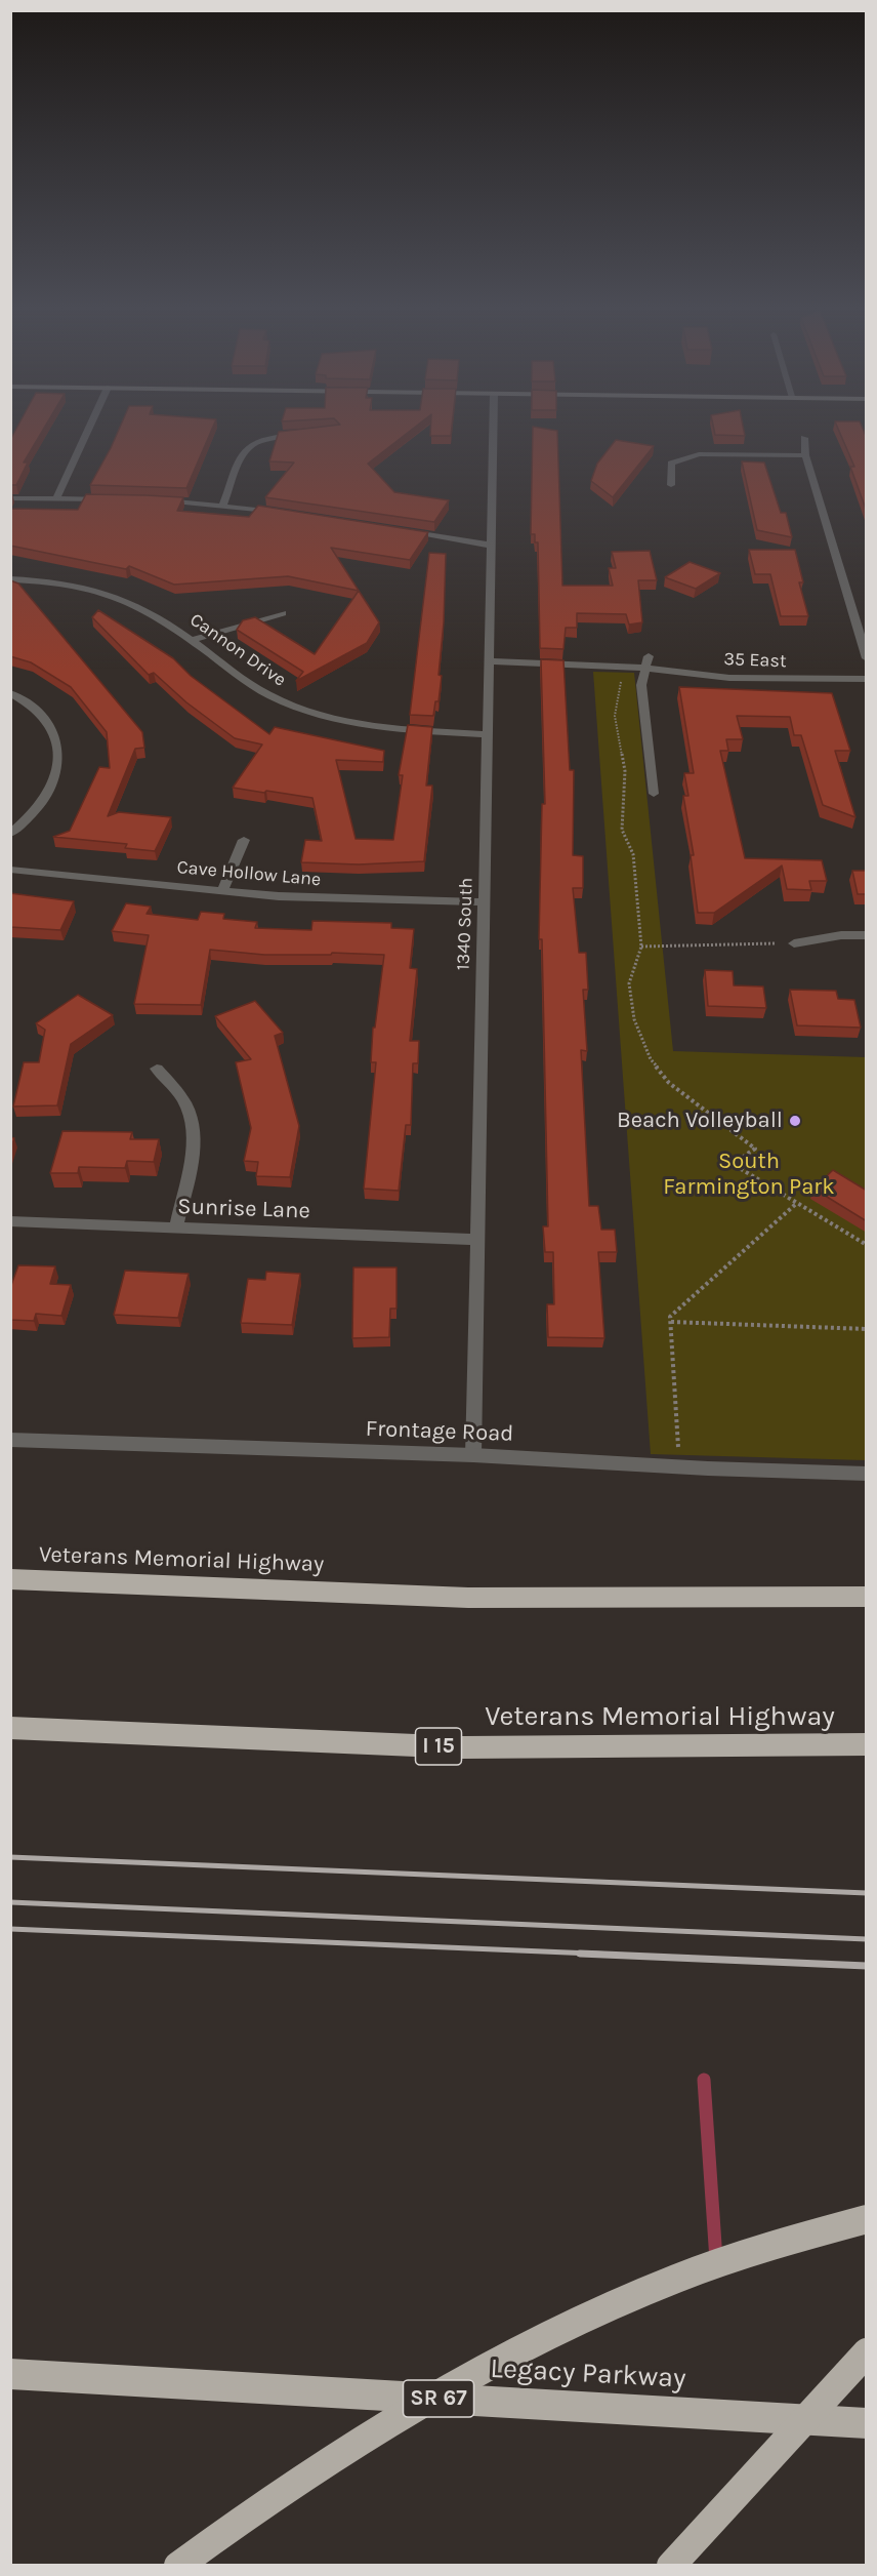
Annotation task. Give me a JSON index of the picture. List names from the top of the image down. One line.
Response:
{"streets":{"highway":["Veterans Memorial Highway","I 15","Legacy Parkway","SR 67"],"street":["Cannon Drive","35 East","Cave Hollow Lane","1340 South","Sunrise Lane","Frontage Road"]},"crossings":[["Cannon Drive","1340 South"],["35 East","1340 South"],["Cave Hollow Lane","1340 South"],["1340 South","Sunrise Lane"],["1340 South","Frontage Road"]],"parks":["South Farmington Park"],"places":["Beach Volleyball"]}
